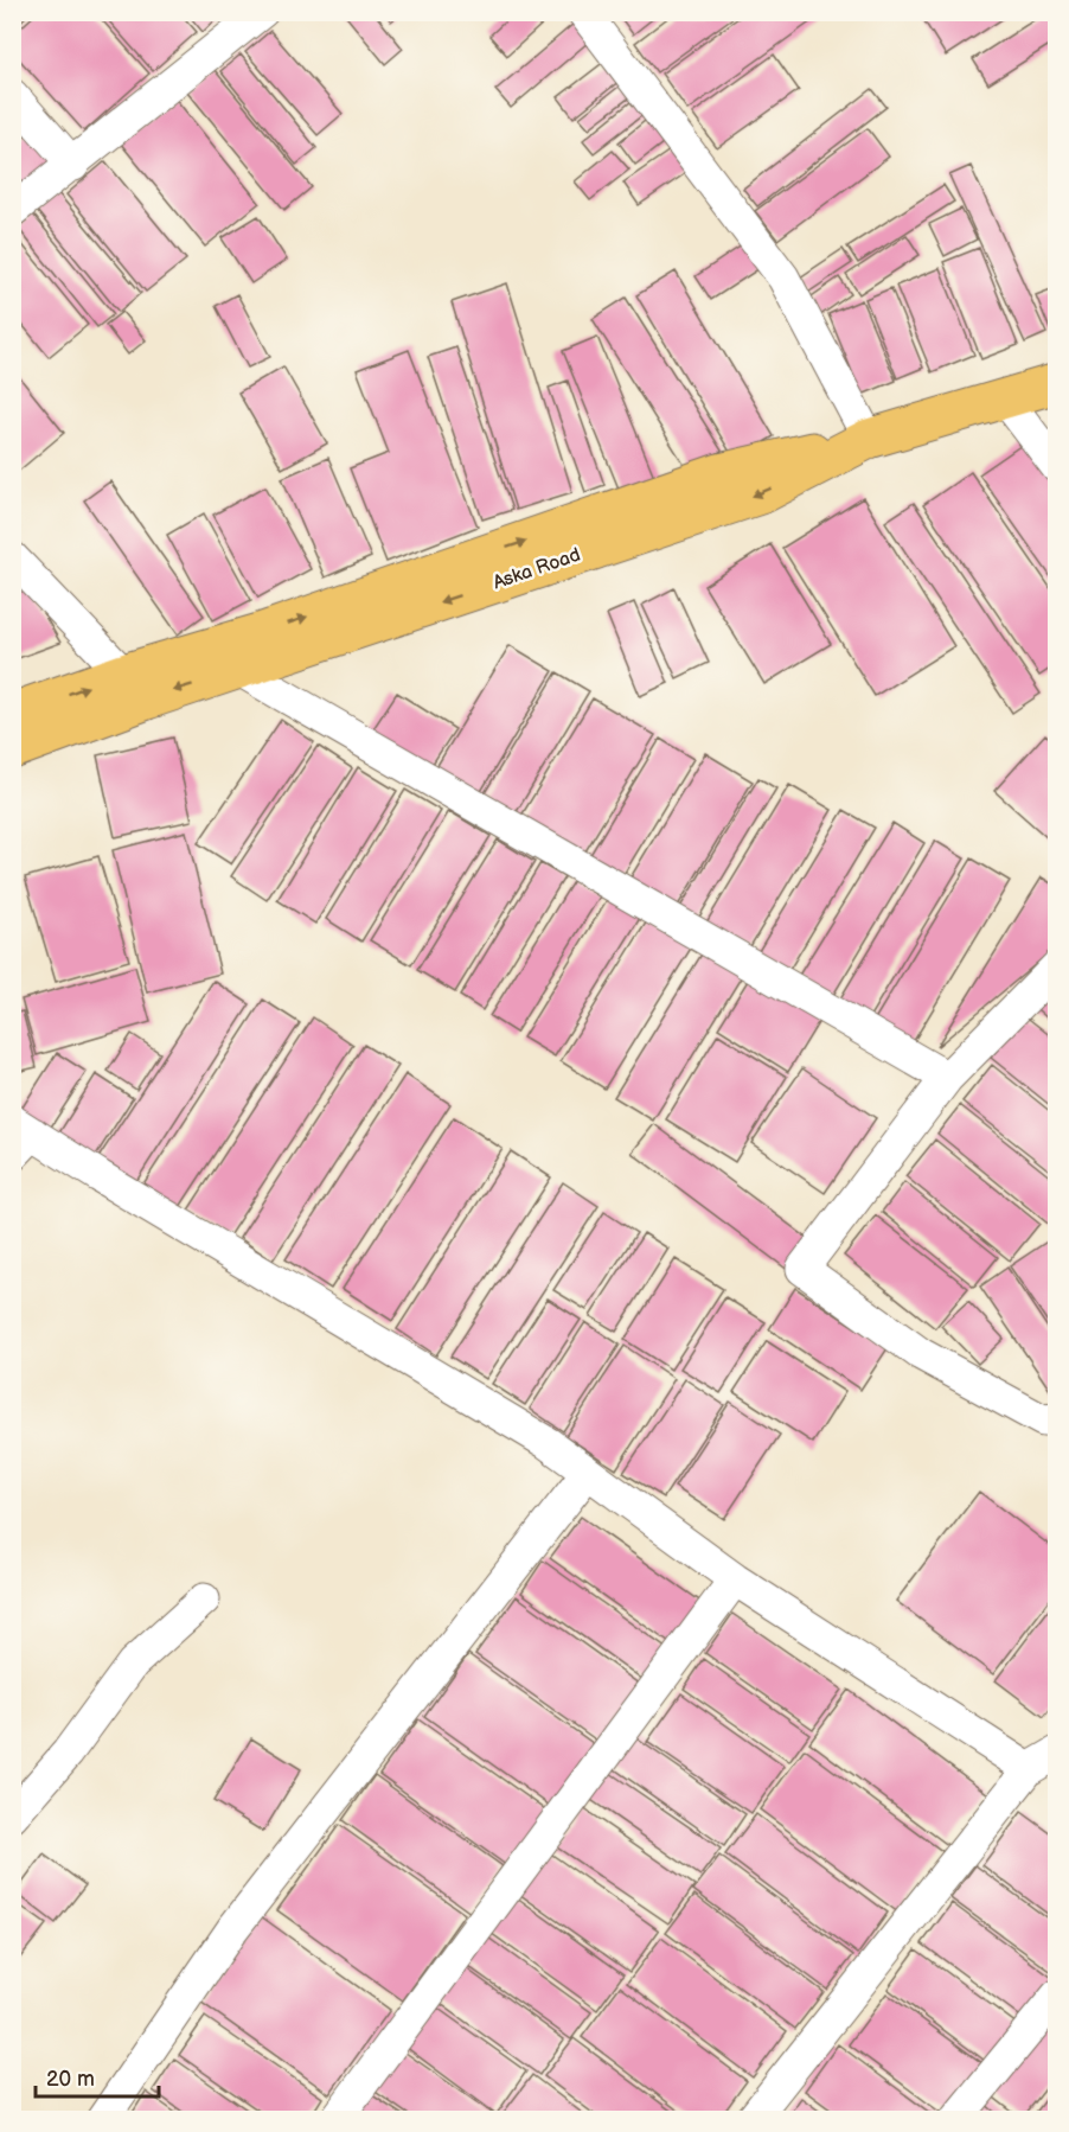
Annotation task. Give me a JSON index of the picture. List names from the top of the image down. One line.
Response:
{"streets":{"highway":["Aska Road"]},"scale_bar":"20 m"}
